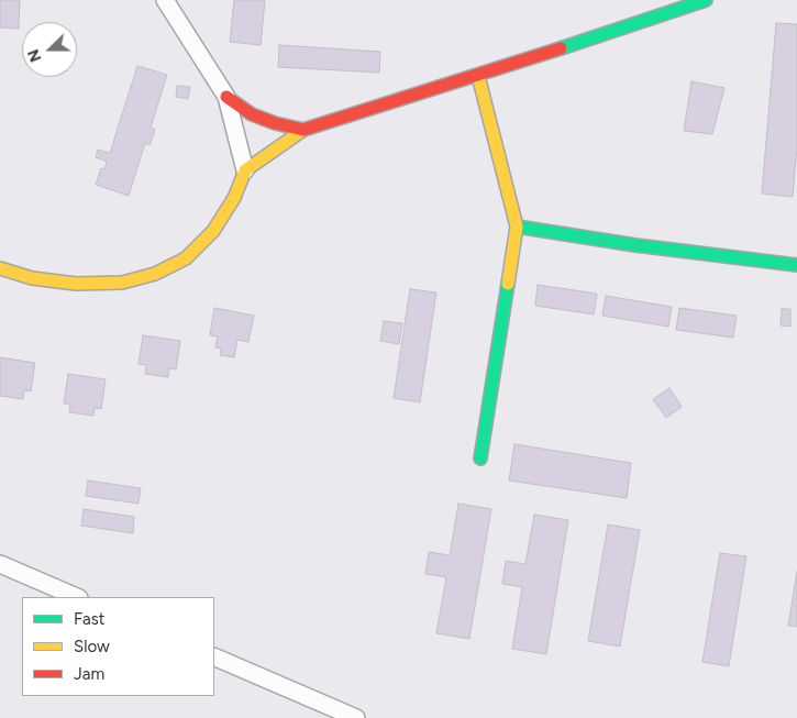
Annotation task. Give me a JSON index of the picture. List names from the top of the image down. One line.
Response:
{"legend":["Fast","Slow","Jam"],"north":"left"}
